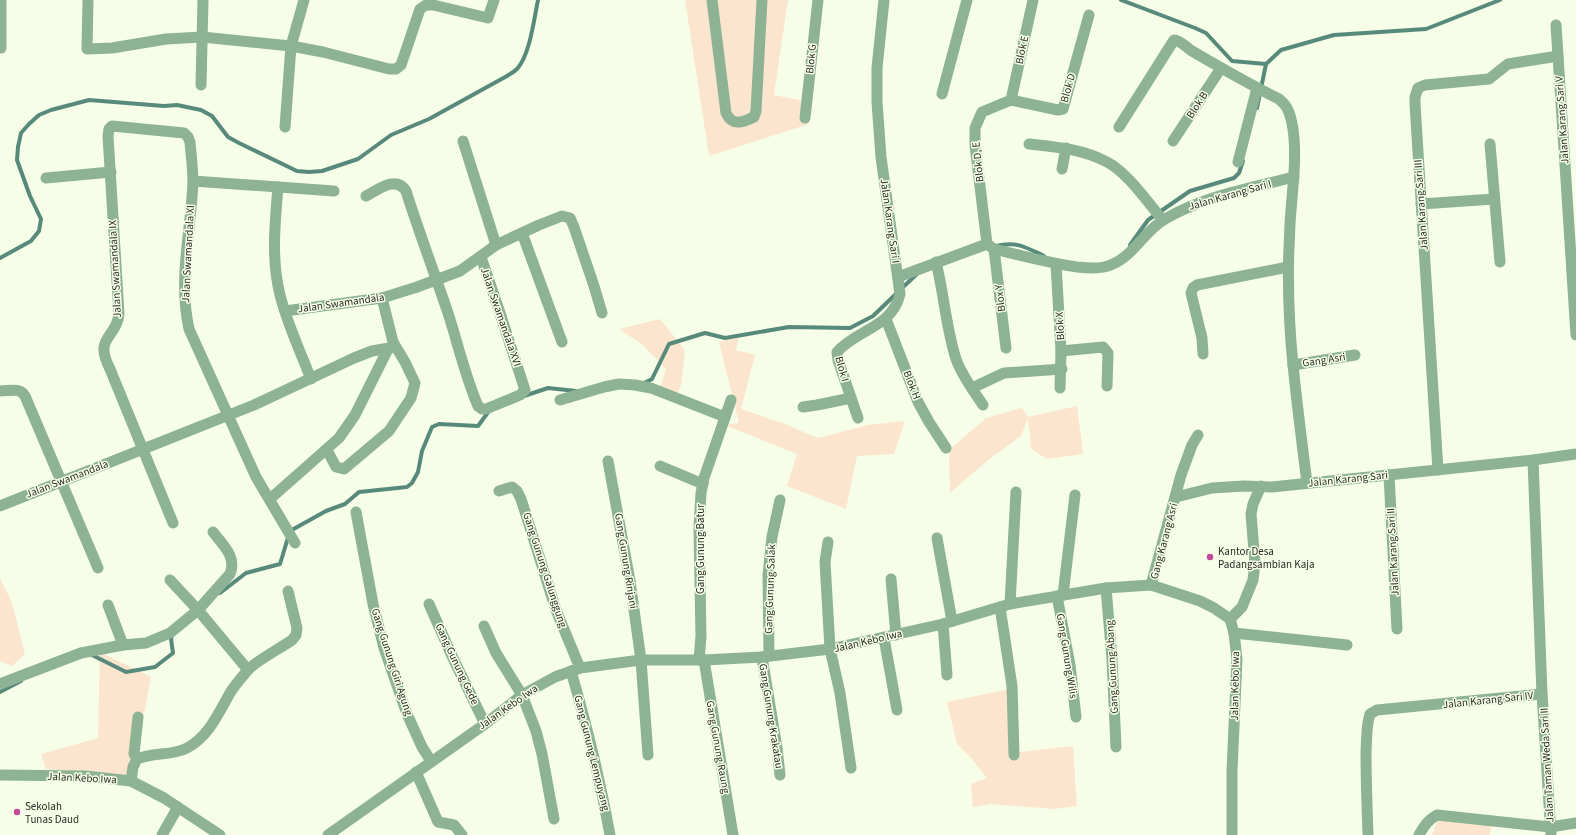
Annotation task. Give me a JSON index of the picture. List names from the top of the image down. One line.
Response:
{"streets":{"street":["Blok E","Blok G","Blok D","Blok B","Jalan Karang Sari V","Blok D, E","Jalan Karang Sari I","Jalan Karang Sari III","Jalan Swamandala XI","Jalan Swamandala IX","Blox Y","Jalan Swamandala","Jalan Swamandala XVI","Blok X","Gang Asri","Blok I","Blok H","Jalan Karang Sari","Gang Karang Asri","Gang Gunung Batur","Jalan Karang Sari II","Gang Gunung Rinjani","Gang Gunung Galunggung","Gang Gunung Salak","Jalan Kebo Iwa","Gang Gunung Wilis","Gang Gunung Giri Agung","Gang Gunung Gede","Gang Gunung Abang","Jalan Karang Sari IV","Gang Gunung Krakatau","Gang Gunung Raung","Gang Gunung Lempuyang","Jalan Taman Weda Sari II"]},"crossings":[["Blok E","Blok D"],["Blok E","Blok D, E"],["Blok D","Blok D, E"],["Jalan Karang Sari V","Jalan Karang Sari III"],["Blok D, E","Jalan Karang Sari I"],["Blok D, E","Blox Y"],["Jalan Karang Sari I","Blox Y"],["Jalan Karang Sari I","Blok X"],["Jalan Karang Sari III","Jalan Karang Sari"],["Jalan Swamandala XI","Jalan Swamandala IX"],["Jalan Swamandala XI","Jalan Swamandala"],["Jalan Swamandala IX","Jalan Swamandala"],["Jalan Swamandala","Jalan Swamandala XVI"],["Blok I","Blok H"],["Jalan Karang Sari","Gang Karang Asri"],["Jalan Karang Sari","Jalan Karang Sari II"],["Jalan Karang Sari","Jalan Karang Sari IV"],["Gang Karang Asri","Jalan Kebo Iwa"],["Gang Gunung Batur","Jalan Kebo Iwa"],["Gang Gunung Batur","Gang Gunung Raung"],["Gang Gunung Rinjani","Jalan Kebo Iwa"],["Gang Gunung Galunggung","Jalan Kebo Iwa"],["Gang Gunung Galunggung","Gang Gunung Lempuyang"],["Gang Gunung Salak","Jalan Kebo Iwa"],["Gang Gunung Salak","Gang Gunung Krakatau"],["Jalan Kebo Iwa","Gang Gunung Wilis"],["Jalan Kebo Iwa","Gang Gunung Giri Agung"],["Jalan Kebo Iwa","Gang Gunung Gede"],["Jalan Kebo Iwa","Gang Gunung Abang"],["Jalan Kebo Iwa","Gang Gunung Krakatau"],["Jalan Kebo Iwa","Gang Gunung Raung"],["Jalan Kebo Iwa","Gang Gunung Lempuyang"],["Jalan Karang Sari IV","Jalan Taman Weda Sari II"]],"places":["Kantor Desa Padangsambian Kaja","Sekolah Tunas Daud"]}
